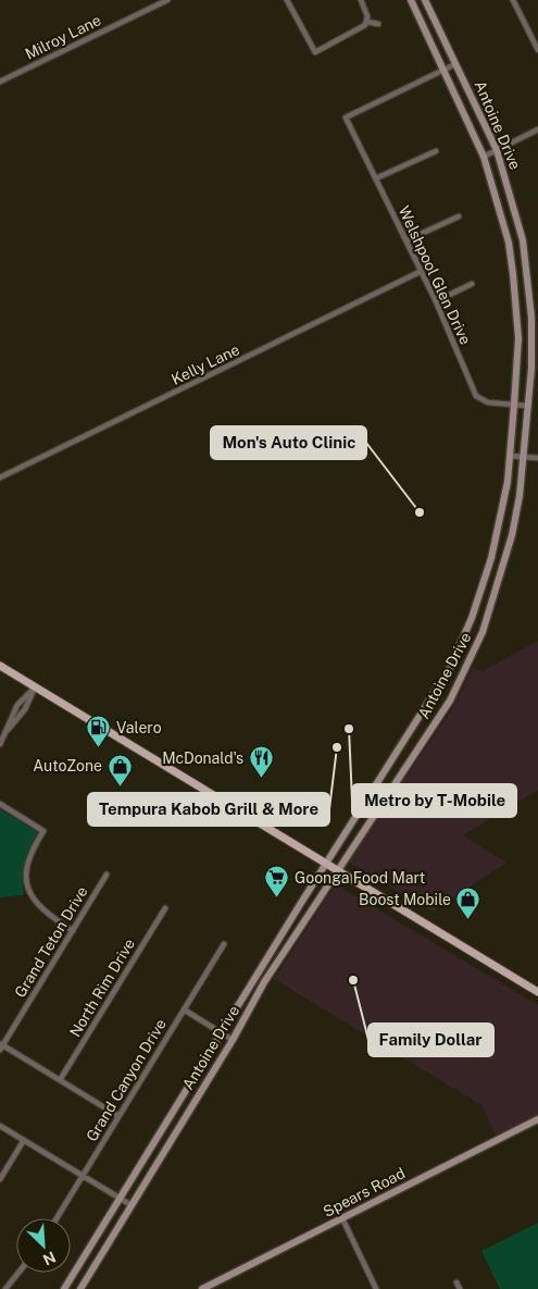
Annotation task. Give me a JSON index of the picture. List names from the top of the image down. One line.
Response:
{"streets":{"main road":["Antoine Drive","Spears Road"],"street":["Milroy Lane","Welshpool Glen Drive","Kelly Lane","Grand Teton Drive","North Rim Drive","Grand Canyon Drive"]},"crossings":[["Antoine Drive","Welshpool Glen Drive"],["Welshpool Glen Drive","Kelly Lane"]],"places":{"other":["Mon's Auto Clinic","Metro by T-Mobile","Tempura Kabob Grill & More","Family Dollar"],"fuel station":["Valero"],"restaurant":["McDonald's"],"shop":["AutoZone","Boost Mobile"],"supermarket":["Goonga Food Mart"]},"north":"bottom right"}
